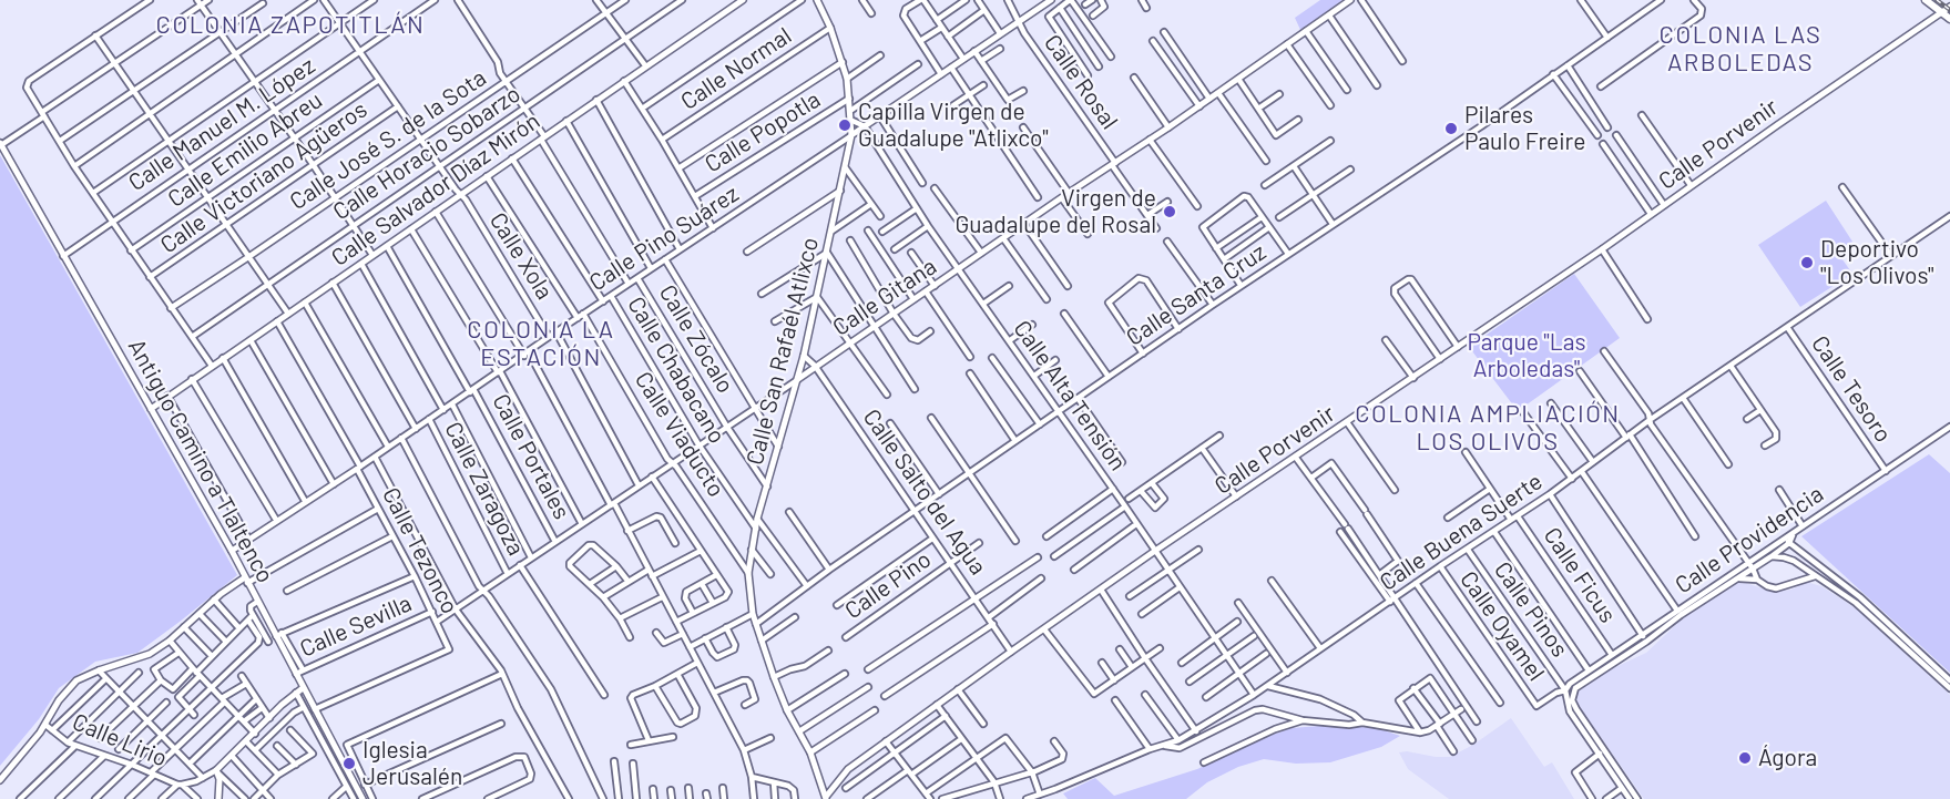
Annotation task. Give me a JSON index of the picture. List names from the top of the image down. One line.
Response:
{"streets":{"street":["Calle Normal","Calle Rosal","Calle Manuel M. López","Calle Popotla","Calle José S. de la Sota","Calle Porvenir","Calle Emilio Abreu","Calle Horacio Sobarzo","Calle Victoriano Agüeros","Calle Salvador Díaz Mirón","Calle Pino Suárez","Calle Xola","Calle Santa Cruz","Calle Gitana","Calle Zócalo","Calle San Rafaél Atlixco","Calle Chabacano","Calle Tesoro","Calle Alta Tensión","Calle Viaducto","Calle Portales","Antiguo Camino a Tlaltenco","Calle Zaragoza","Calle Salto del Agua","Calle Buena Suerte","Calle Providencia","Calle Tezonco","Calle Ficus","Calle Pino","Calle Pinos","Calle Sevilla","Calle Oyamel","Calle Lirio"]},"crossings":[["Calle Normal","Calle San Rafaél Atlixco"],["Calle Rosal","Calle Gitana"],["Calle Manuel M. López","Calle Xola"],["Calle Manuel M. López","Antiguo Camino a Tlaltenco"],["Calle Popotla","Calle San Rafaél Atlixco"],["Calle José S. de la Sota","Calle Xola"],["Calle Porvenir","Calle San Rafaél Atlixco"],["Calle Porvenir","Calle Alta Tensión"],["Calle Porvenir","Calle Salto del Agua"],["Calle Emilio Abreu","Calle Xola"],["Calle Horacio Sobarzo","Calle Xola"],["Calle Victoriano Agüeros","Calle Xola"],["Calle Salvador Díaz Mirón","Calle Xola"],["Calle Salvador Díaz Mirón","Calle Chabacano"],["Calle Salvador Díaz Mirón","Calle Portales"],["Calle Salvador Díaz Mirón","Antiguo Camino a Tlaltenco"],["Calle Salvador Díaz Mirón","Calle Tezonco"],["Calle Pino Suárez","Calle Xola"],["Calle Pino Suárez","Calle Zócalo"],["Calle Pino Suárez","Calle San Rafaél Atlixco"],["Calle Pino Suárez","Calle Chabacano"],["Calle Pino Suárez","Calle Viaducto"],["Calle Pino Suárez","Calle Portales"],["Calle Pino Suárez","Antiguo Camino a Tlaltenco"],["Calle Pino Suárez","Calle Zaragoza"],["Calle Pino Suárez","Calle Tezonco"],["Calle Xola","Calle Gitana"],["Calle Santa Cruz","Calle San Rafaél Atlixco"],["Calle Santa Cruz","Calle Alta Tensión"],["Calle Santa Cruz","Calle Salto del Agua"],["Calle Gitana","Calle Zócalo"],["Calle Gitana","Calle San Rafaél Atlixco"],["Calle Gitana","Calle Chabacano"],["Calle Gitana","Calle Alta Tensión"],["Calle Gitana","Calle Viaducto"],["Calle Gitana","Calle Portales"],["Calle Gitana","Calle Zaragoza"],["Calle Gitana","Calle Salto del Agua"],["Calle Gitana","Calle Tezonco"],["Calle Zócalo","Calle San Rafaél Atlixco"],["Calle San Rafaél Atlixco","Calle Chabacano"],["Calle San Rafaél Atlixco","Calle Viaducto"],["Calle San Rafaél Atlixco","Calle Salto del Agua"],["Calle Tesoro","Calle Buena Suerte"],["Calle Tesoro","Calle Providencia"],["Calle Alta Tensión","Calle Buena Suerte"],["Antiguo Camino a Tlaltenco","Calle Tezonco"],["Antiguo Camino a Tlaltenco","Calle Sevilla"],["Antiguo Camino a Tlaltenco","Calle Lirio"],["Calle Salto del Agua","Calle Pino"],["Calle Buena Suerte","Calle Ficus"],["Calle Buena Suerte","Calle Pinos"],["Calle Buena Suerte","Calle Oyamel"],["Calle Providencia","Calle Ficus"],["Calle Providencia","Calle Pinos"],["Calle Providencia","Calle Oyamel"],["Calle Tezonco","Calle Sevilla"],["Calle Pinos","Calle Oyamel"]],"districts":["COLONIA ZAPOTITLÁN","COLONIA LAS ARBOLEDAS","COLONIA LA ESTACIÓN","COLONIA AMPLIACIÓN LOS OLIVOS"],"parks":["Parque \"Las Arboledas\""],"places":["Capilla Virgen de Guadalupe \"Atlixco\"","Pilares Paulo Freire","Virgen de Guadalupe del Rosal","Deportivo \"Los Olivos\"","Ágora","Iglesia Jerusalén"]}
